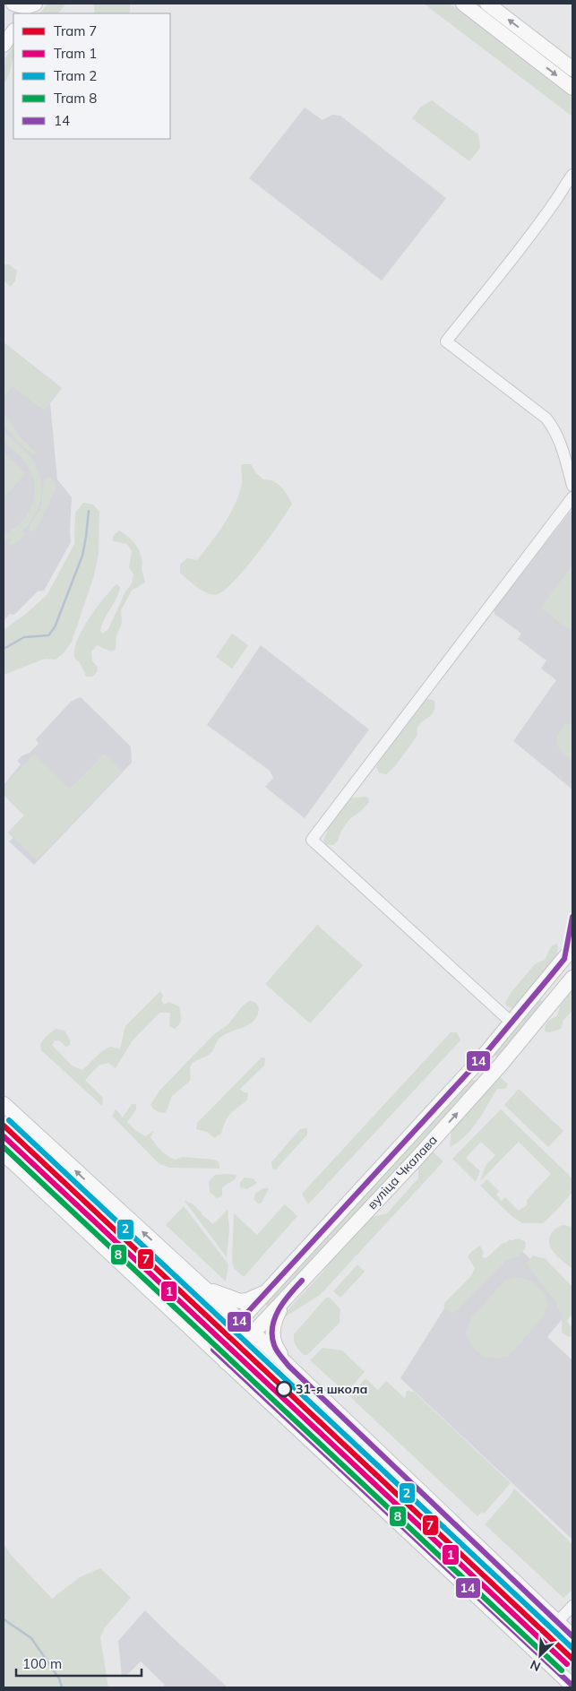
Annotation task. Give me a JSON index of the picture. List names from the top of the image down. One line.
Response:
{"streets":{"main road":["вуліца Чкалава"]},"places":["31-я школа"],"lines":["transit line 14","tram line 2","tram line 7","tram line 1","tram line 8"],"legend":["Tram 7","Tram 1","Tram 2","Tram 8","14"],"scale_bar":"100 m","north":"bottom left"}
